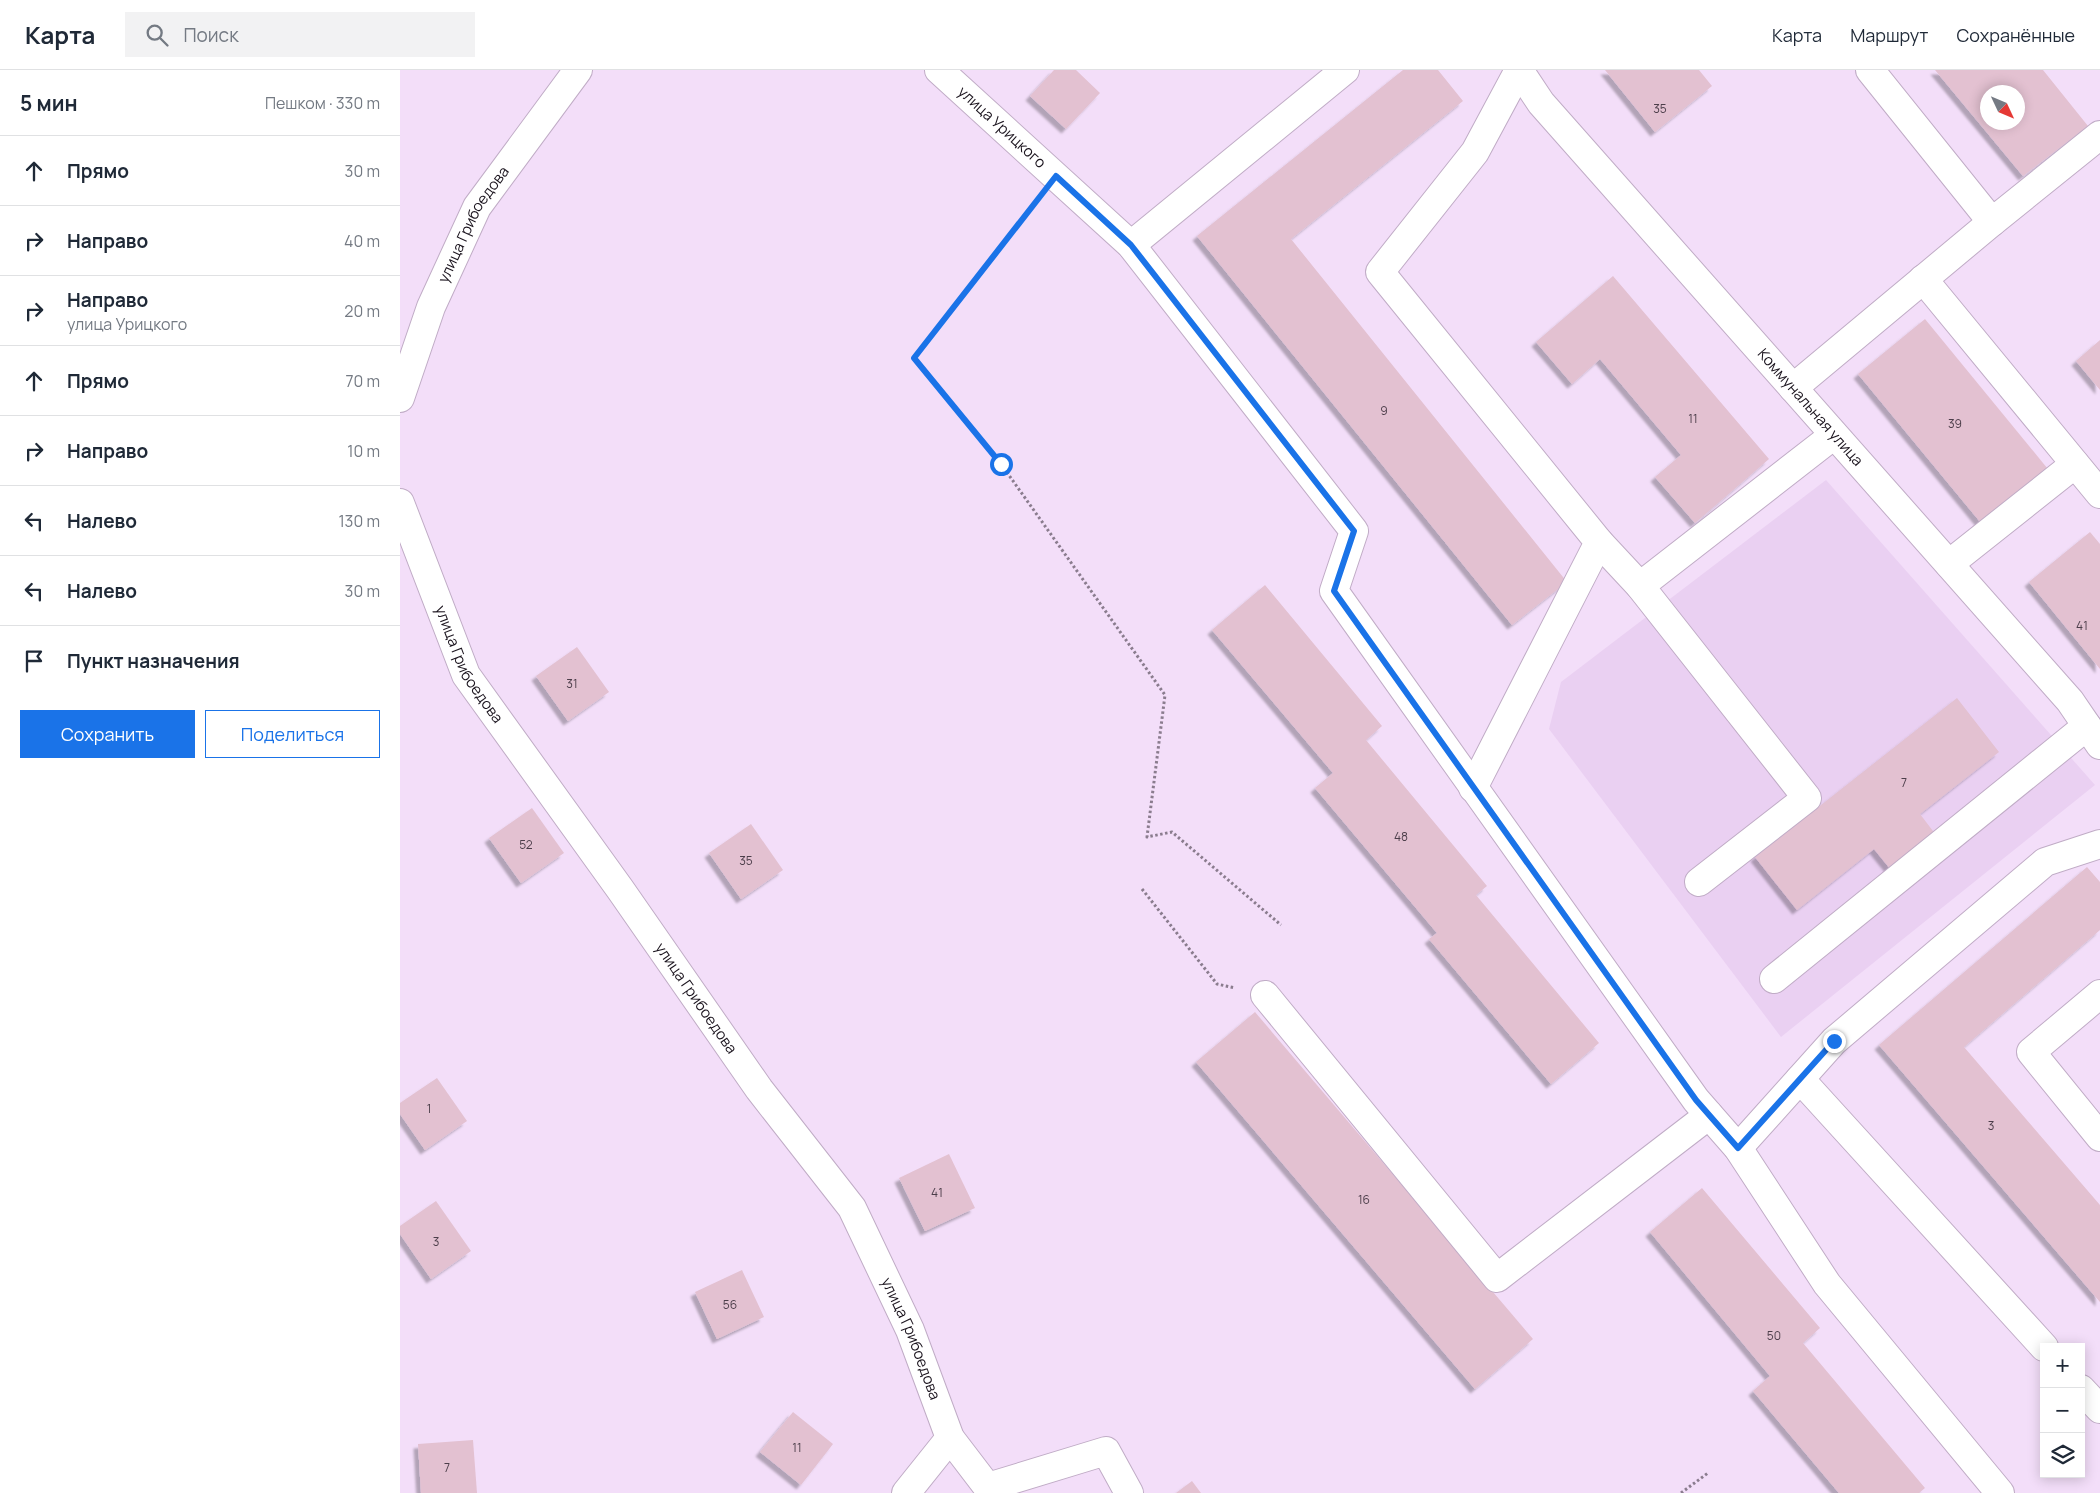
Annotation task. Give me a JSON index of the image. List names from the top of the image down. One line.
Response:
{"streets":{"street":["улица Урицкого","улица Грибоедова","Коммунальная улица"]},"house_numbers":["35","9","11","39","41","31","7","48","52","35","1","3","41","16","3","56","50","11","7"],"north":"bottom right","page":{"header":"Карта","search":"Поиск","nav":["Карта","Маршрут","Сохранённые"],"heading":["5 мин","Пешком · 330 m"],"list":[["Прямо","30 m"],["Направо","40 m"],["Направо","улица Урицкого","20 m"],["Прямо","70 m"],["Направо","10 m"],["Налево","130 m"],["Налево","30 m"],"Пункт назначения"],"buttons":["Сохранить","Поделиться"],"map_buttons":["+","−"]}}
